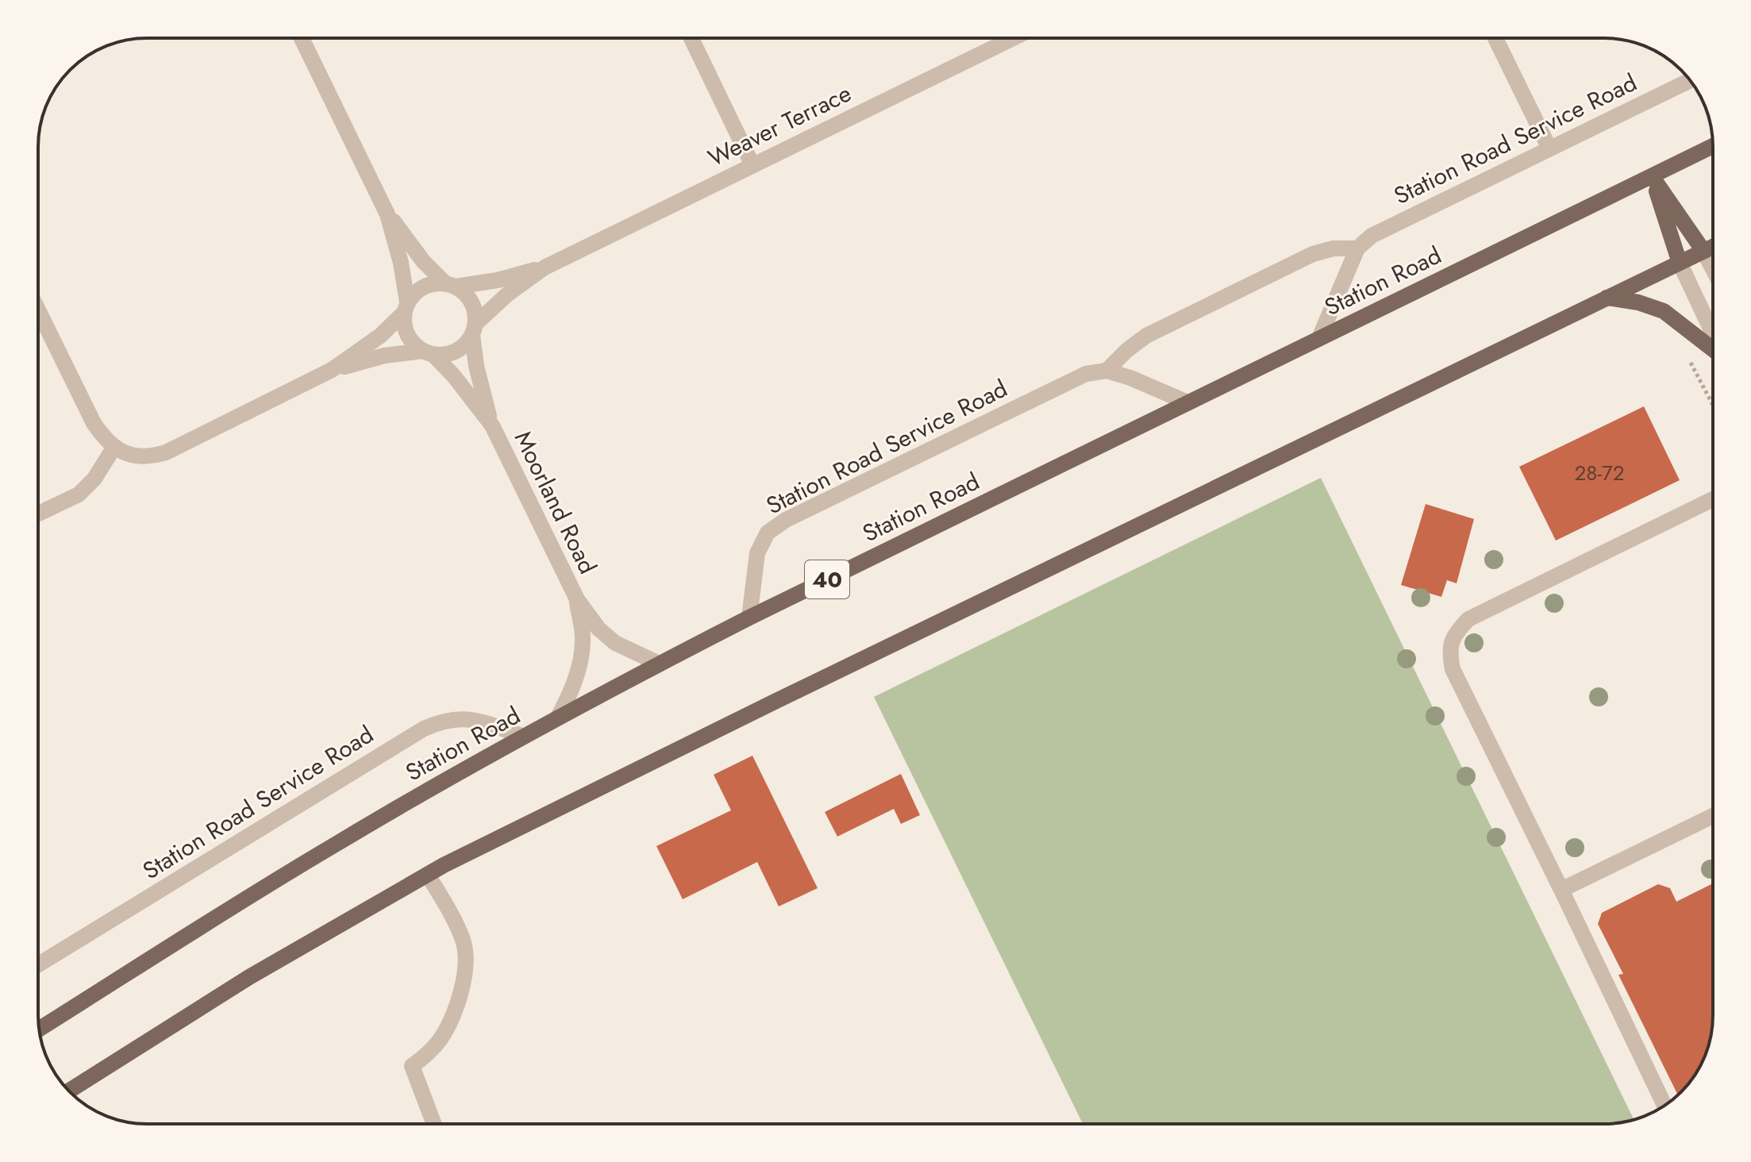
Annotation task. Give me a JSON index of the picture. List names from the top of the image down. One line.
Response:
{"streets":{"main road":["Station Road","40"],"street":["Weaver Terrace","Station Road Service Road","Moorland Road"]},"crossings":[["Weaver Terrace","Moorland Road"],["Station Road Service Road","Station Road"],["Station Road","Moorland Road"]],"house_numbers":["28-72"]}
